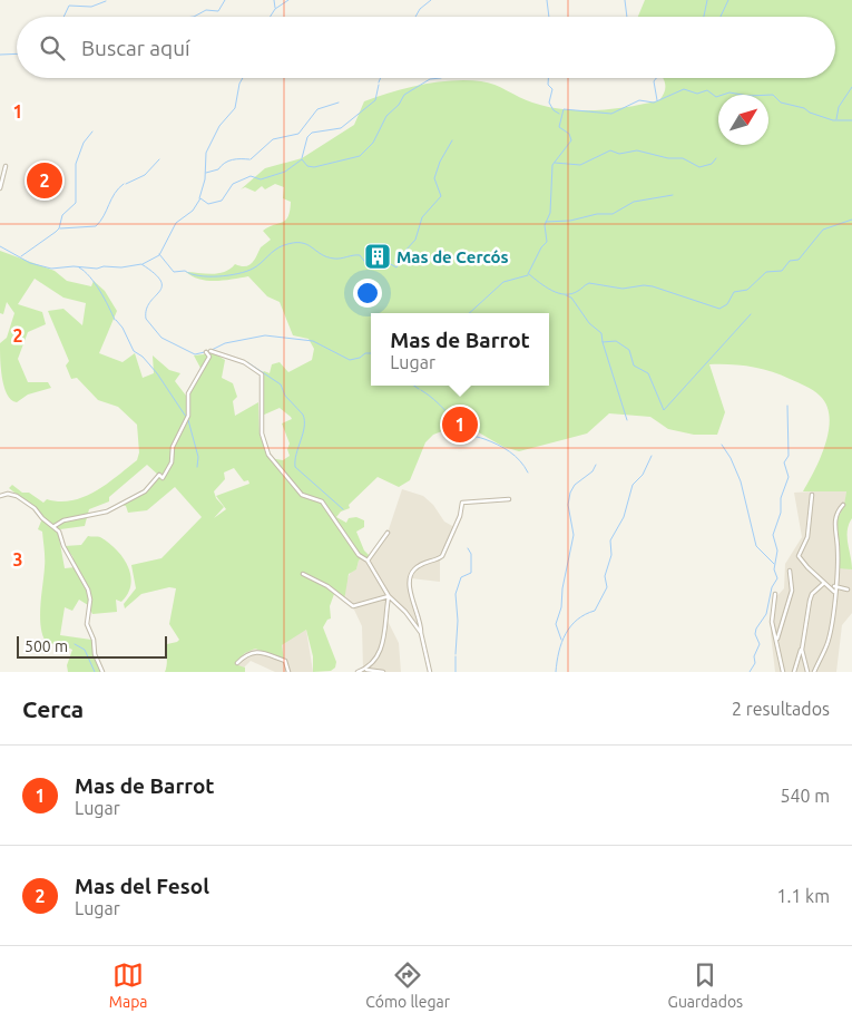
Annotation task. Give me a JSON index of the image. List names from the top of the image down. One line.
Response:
{"places":{"building":["Mas de Cercós"]},"scale_bar":"500 m","north":"top right","page":{"search":"Buscar aquí","pins":["2","1"],"popup":["Mas de Barrot","Lugar"],"scale":"500 m","heading":["Cerca","2 resultados"],"list":[{"mark":"1","name":"Mas de Barrot","note":"Lugar","value":"540 m"},{"mark":"2","name":"Mas del Fesol","note":"Lugar","value":"1.1 km"}],"nav":["Mapa","Cómo llegar","Guardados"]},"grid":{"rows":["1","2","3"]}}
